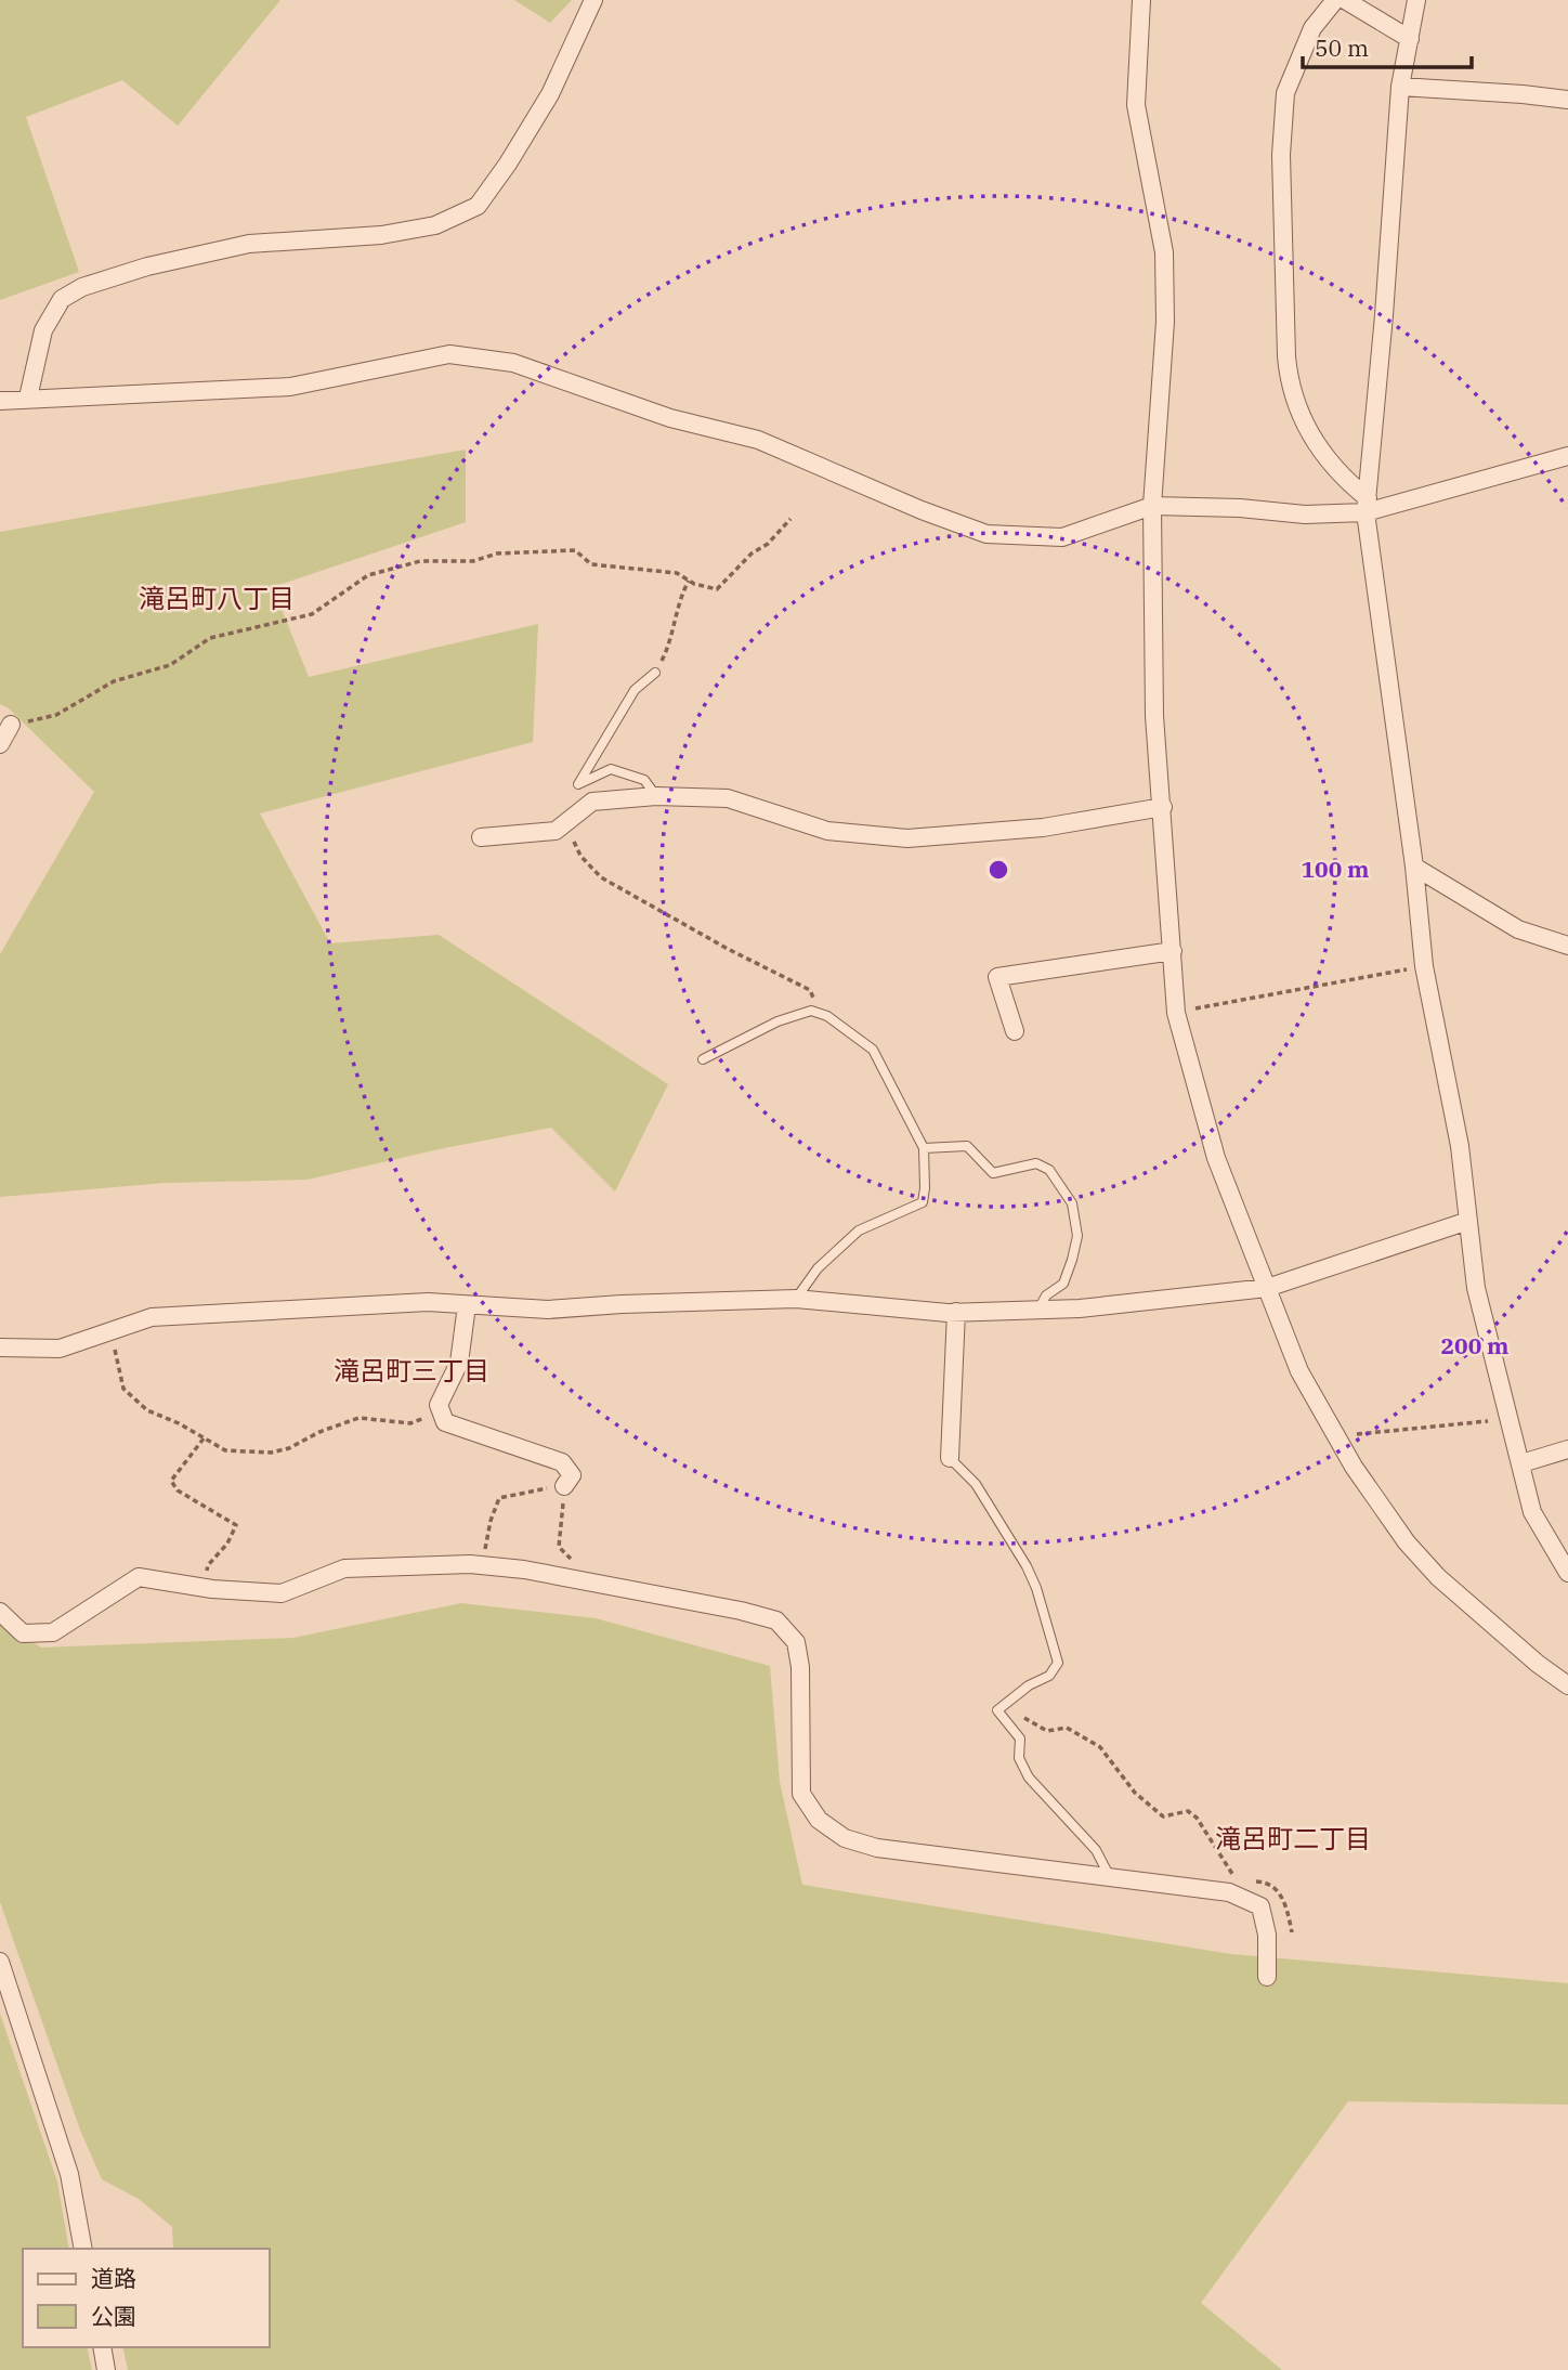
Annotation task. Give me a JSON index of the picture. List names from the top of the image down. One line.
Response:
{"districts":["滝呂町八丁目","滝呂町三丁目","滝呂町二丁目"],"legend":["道路","公園"],"scale_bar":"50 m","rings":["100 m","200 m"]}
